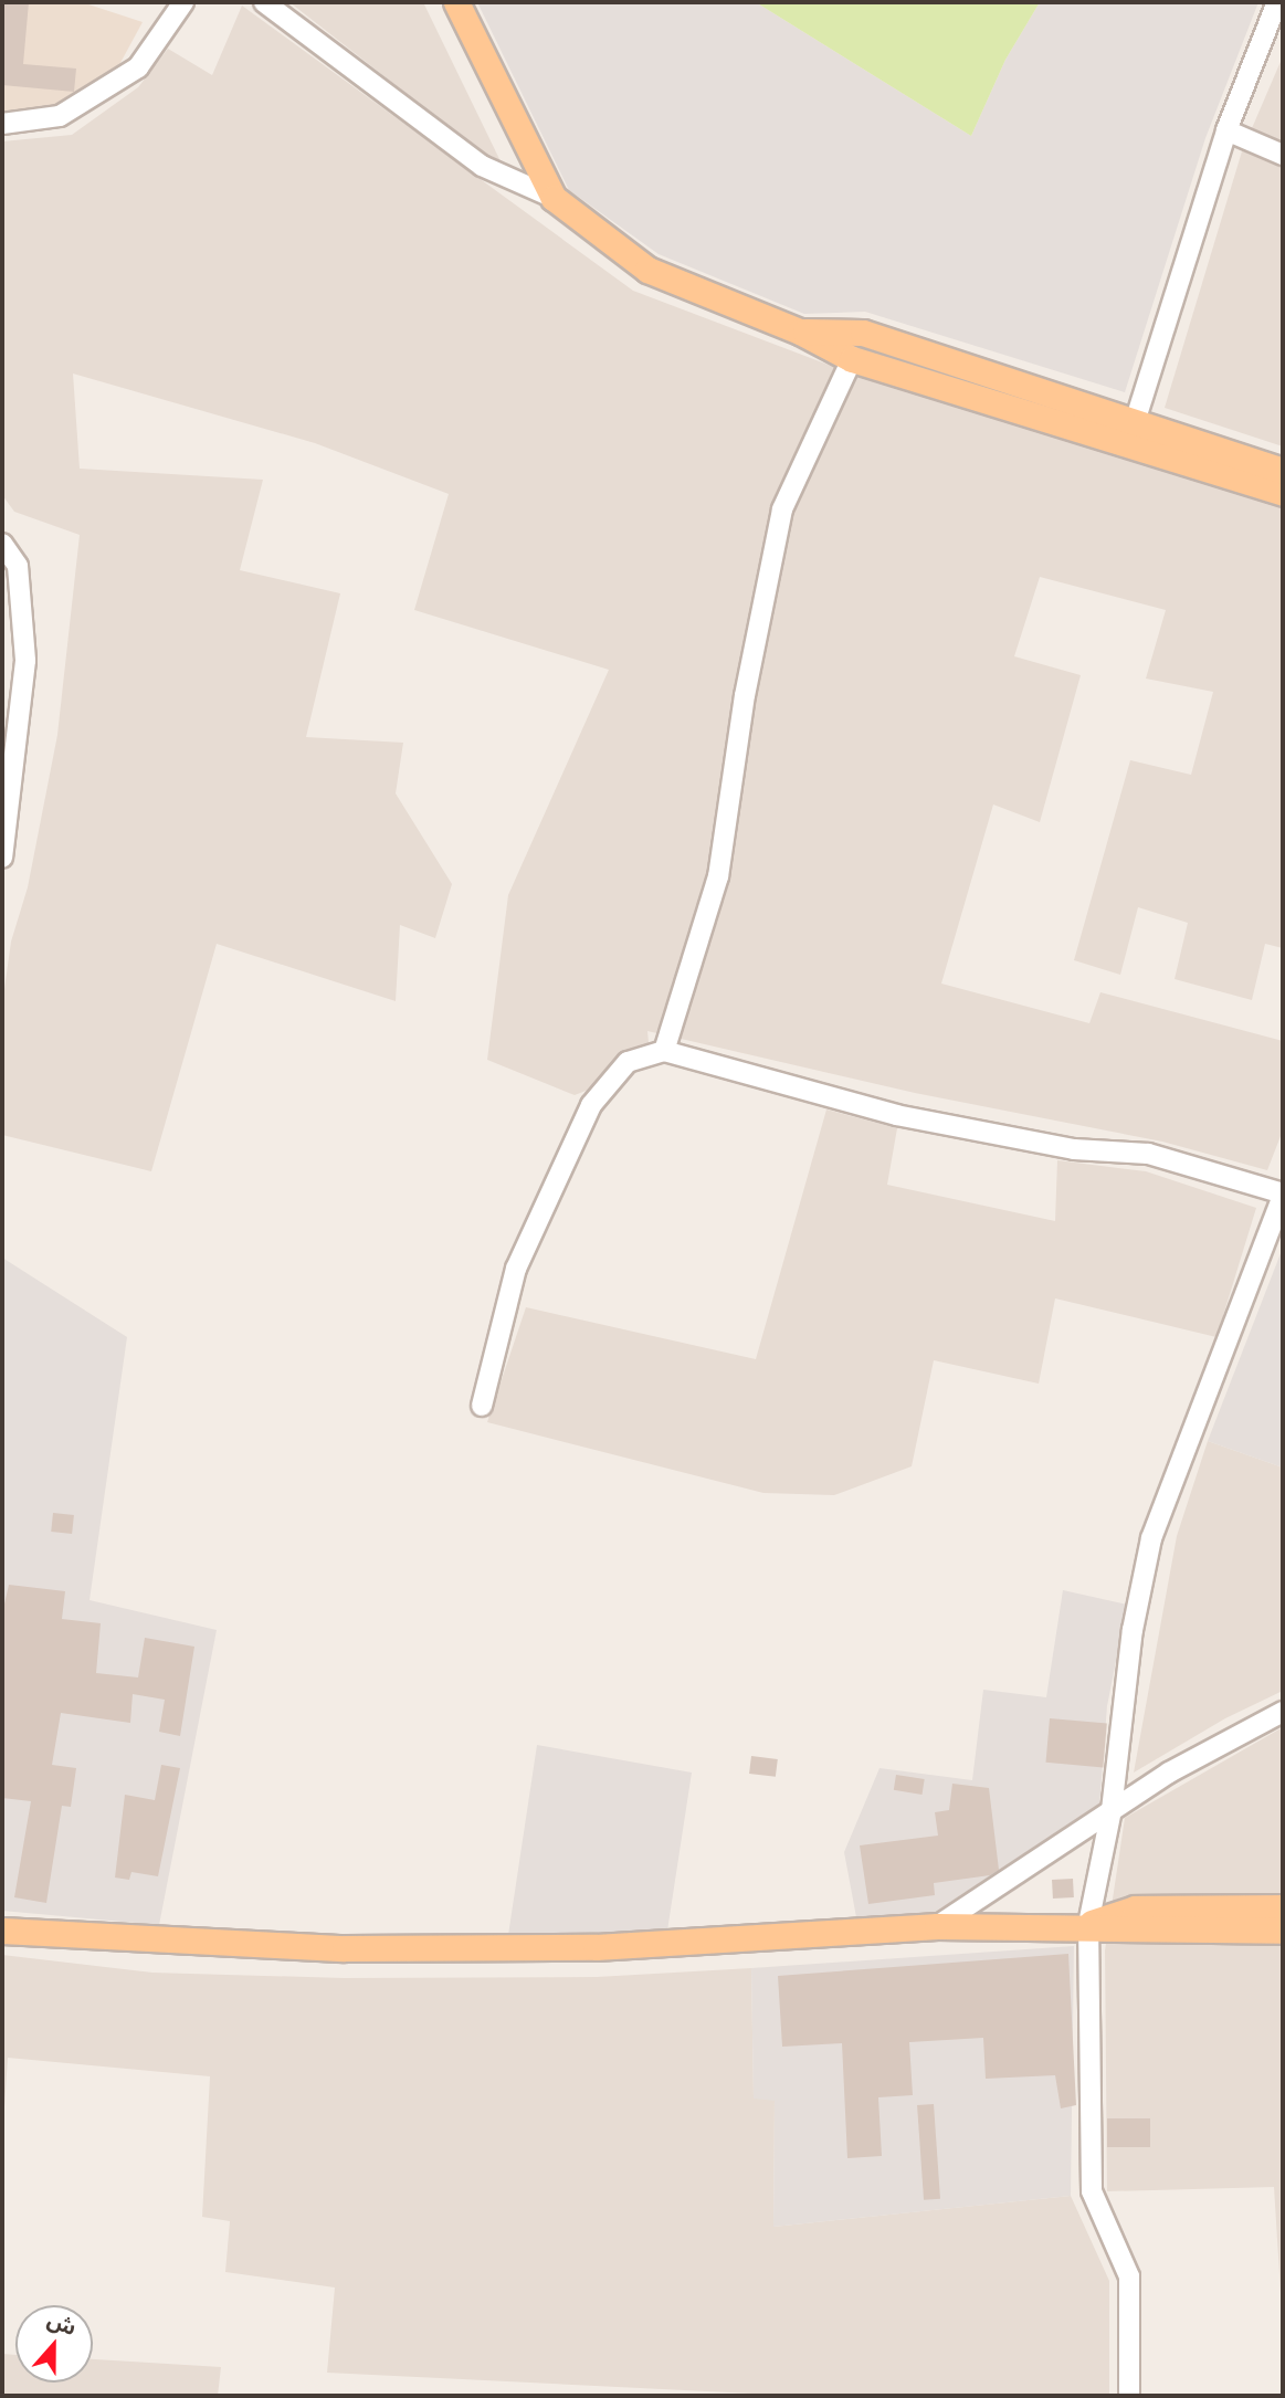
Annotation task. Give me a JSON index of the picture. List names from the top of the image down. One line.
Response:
{"north":"top"}
